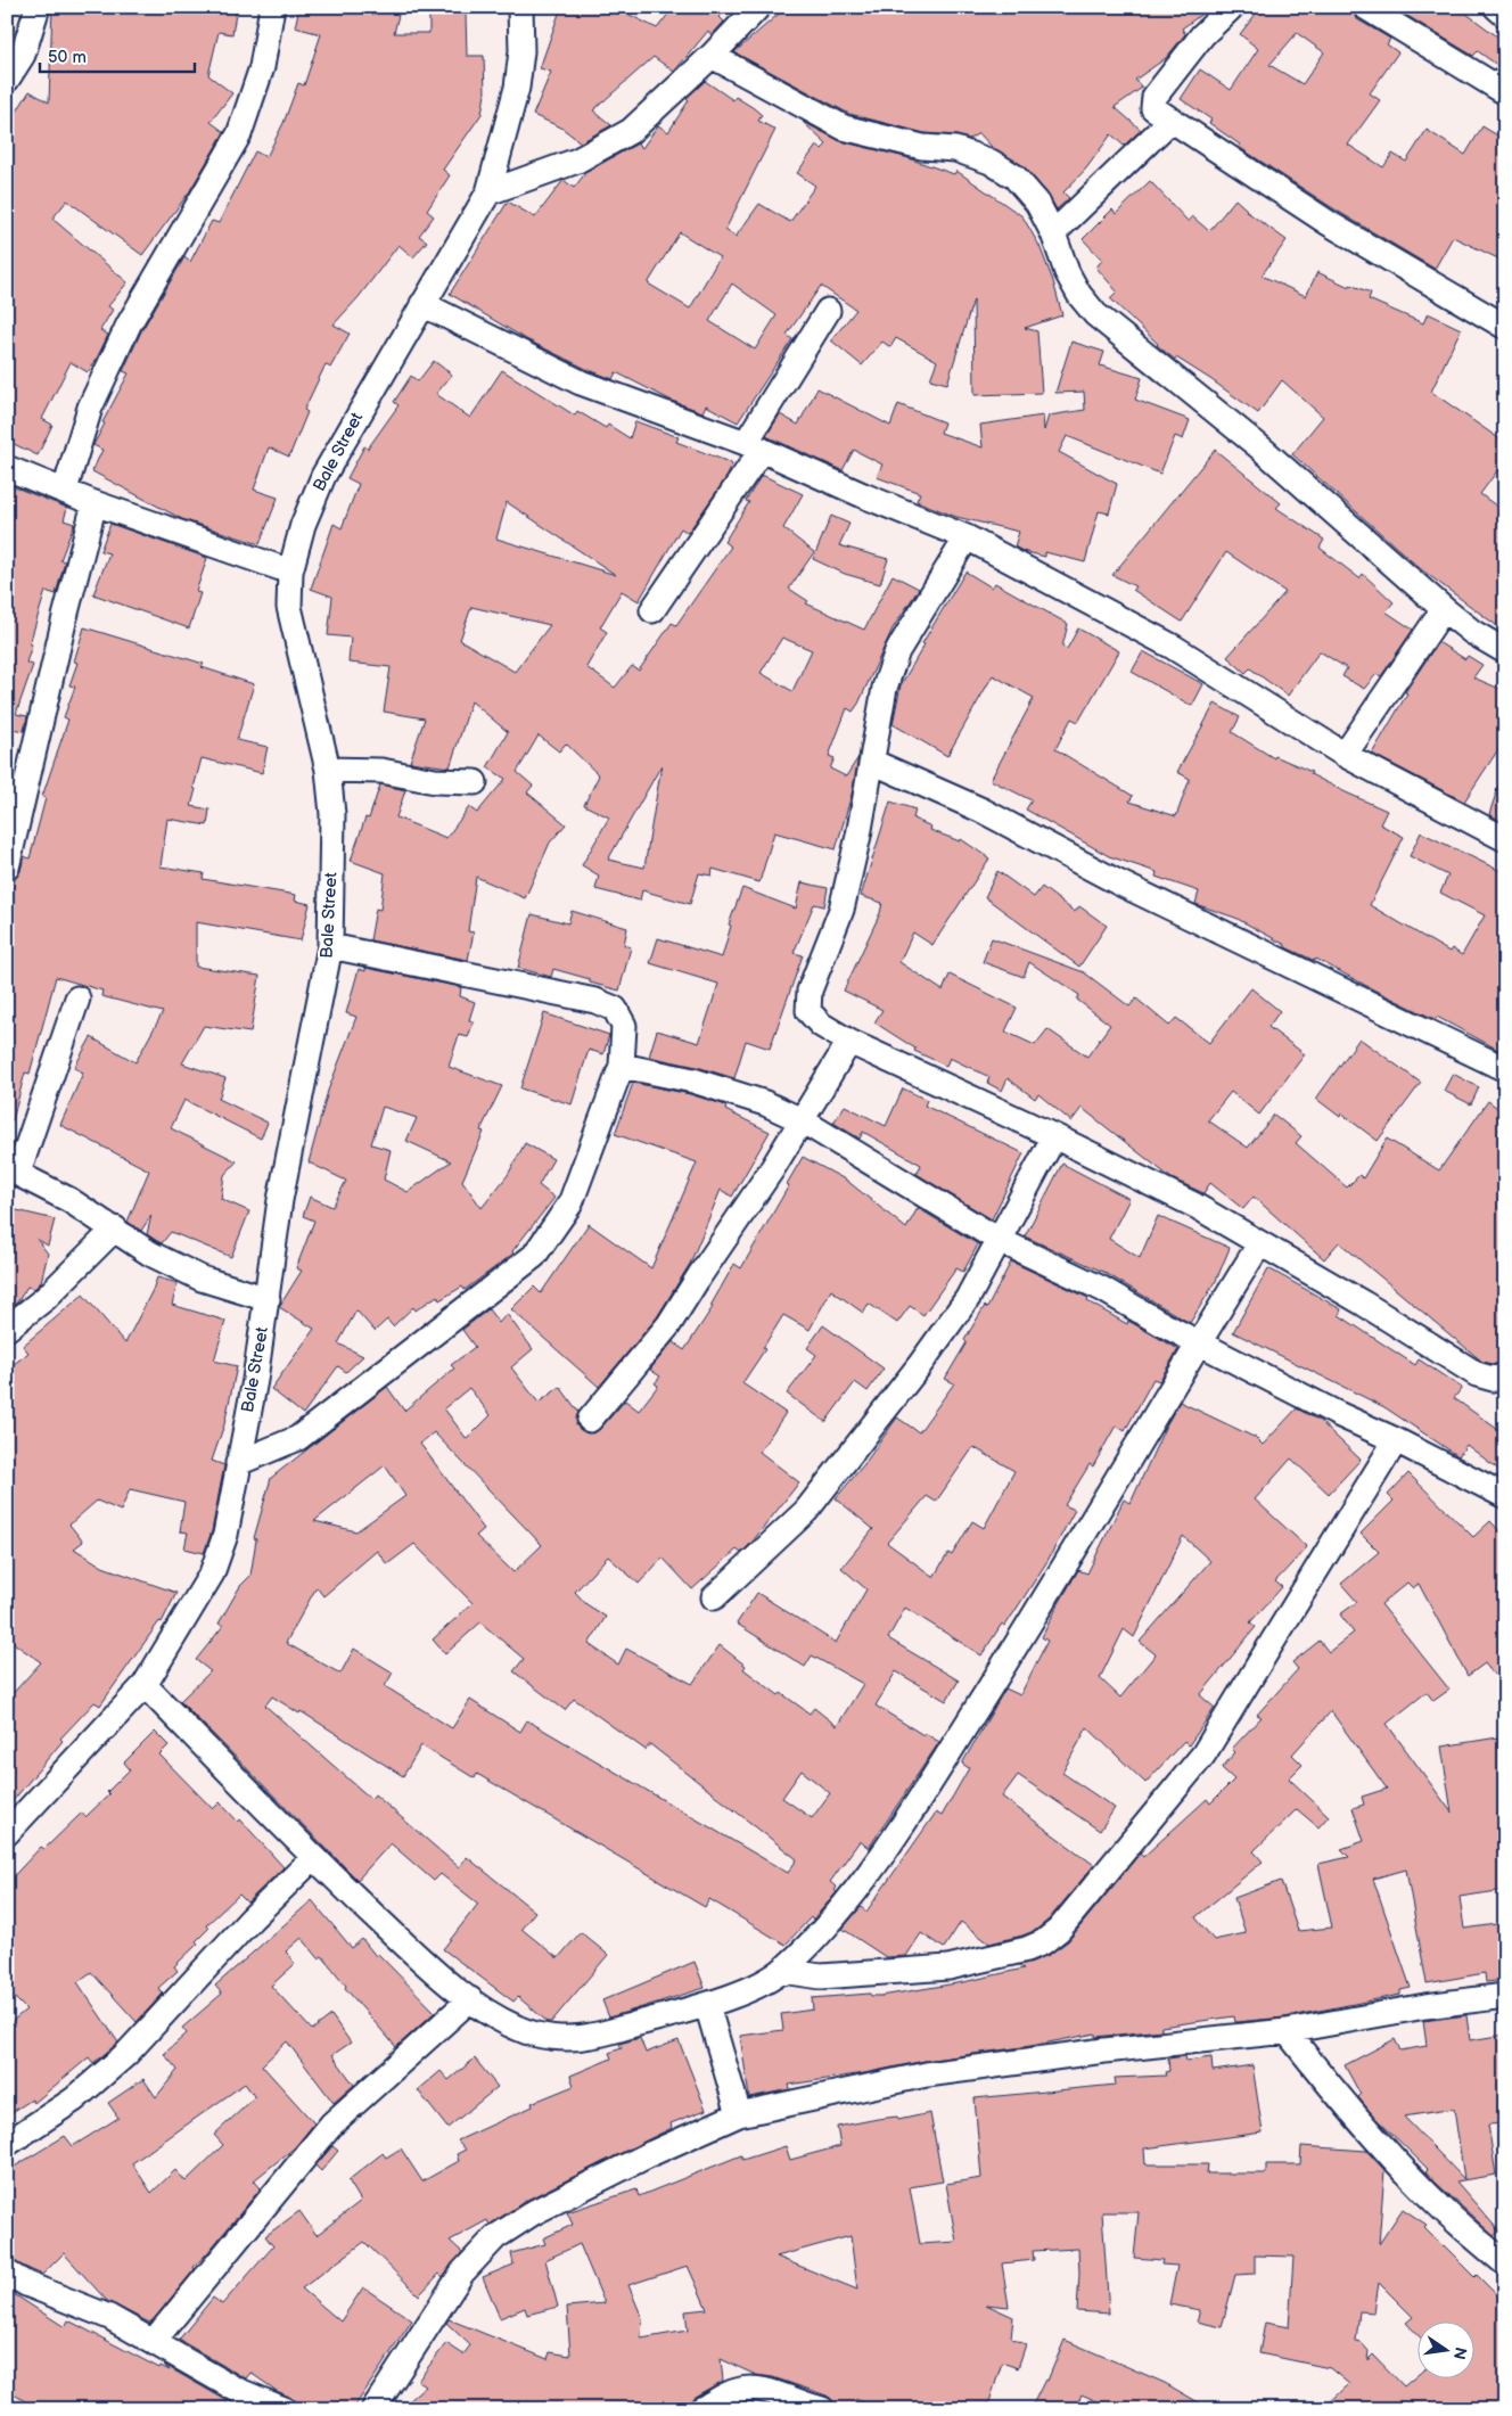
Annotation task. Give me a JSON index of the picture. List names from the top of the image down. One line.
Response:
{"streets":{"street":["Bale Street"]},"scale_bar":"50 m","north":"right"}
